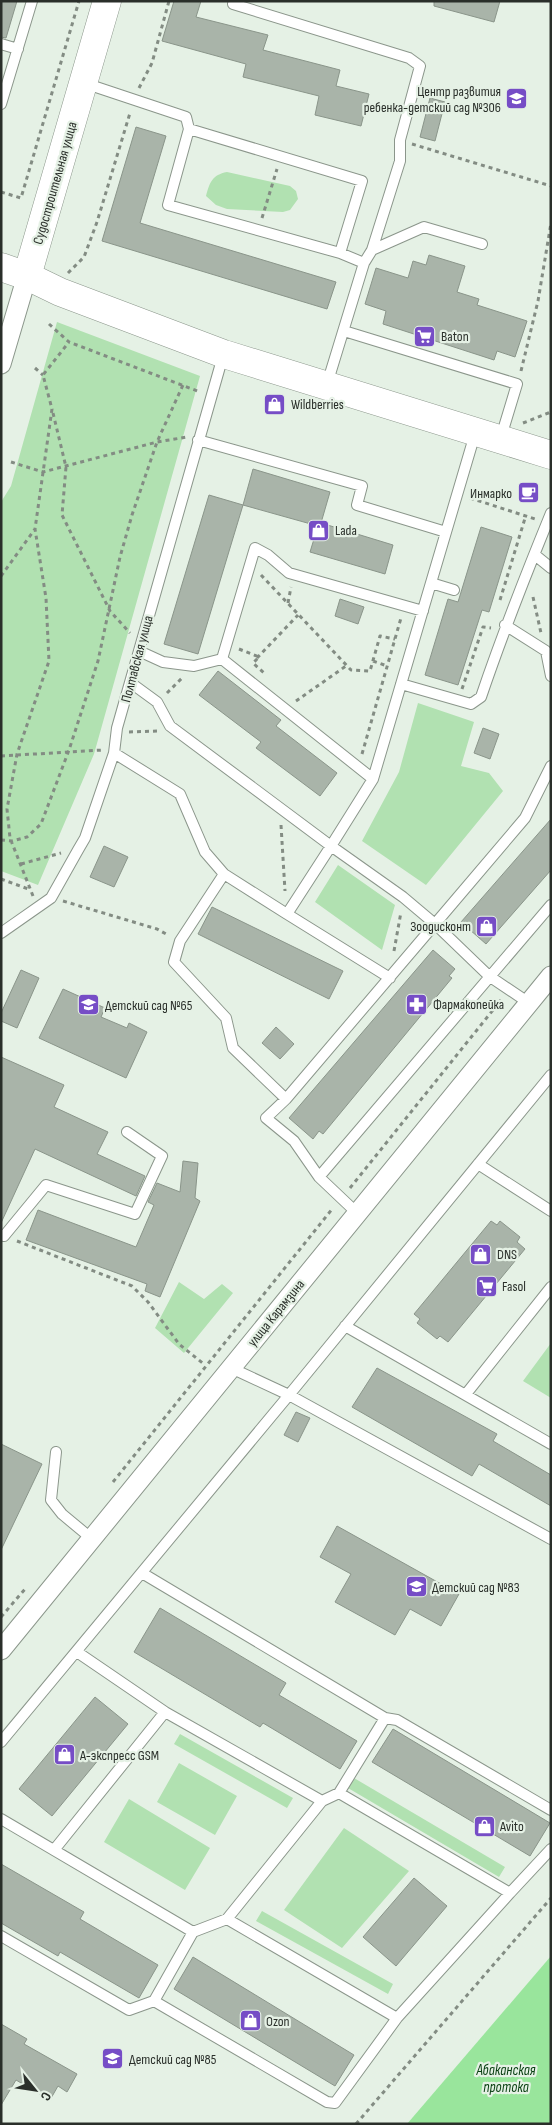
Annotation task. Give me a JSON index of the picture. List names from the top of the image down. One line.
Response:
{"streets":{"main road":["Судостроительная улица"],"street":["улица Карамзина"],"lane":["Полтавская улица"]},"water":["Абаканская протока"],"places":{"school or university":["Центр развития ребенка-детский сад №306","Детский сад №65","Детский сад №83","Детский сад №85"],"supermarket":["Baton","Fasol"],"shop":["Wildberries","Lada","Зоодисконт","DNS","А-экспресс GSM","Avito","Ozon"],"cafe":["Инмарко"],"pharmacy":["Фармакопейка"]},"north":"bottom right"}
